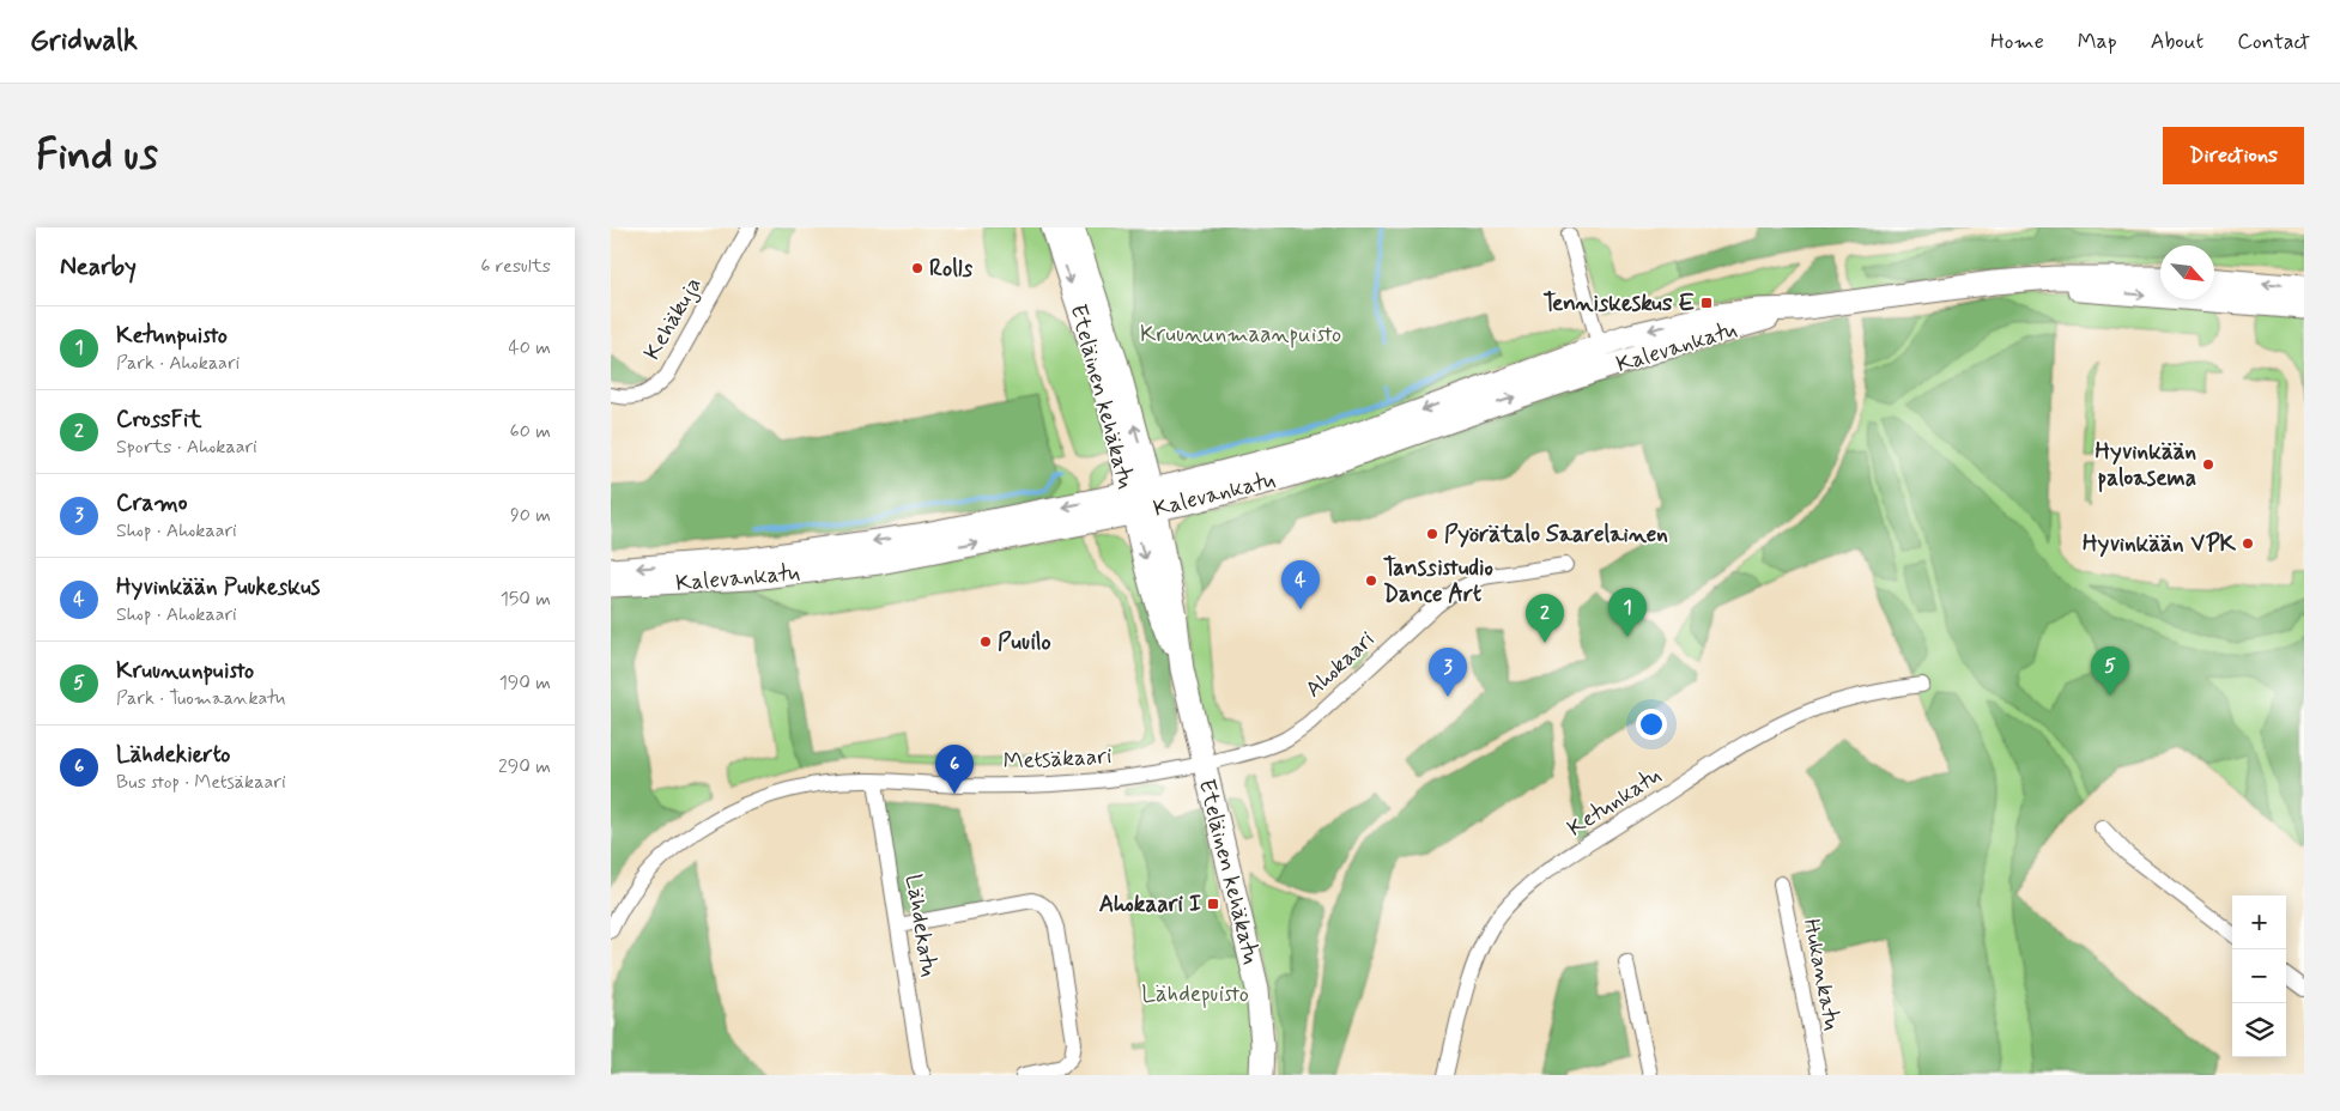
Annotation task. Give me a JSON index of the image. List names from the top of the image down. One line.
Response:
{"streets":{"main road":["Kalevankatu","Eteläinen kehäkatu"],"street":["Kehäkuja","Ahokaari","Metsäkaari","Ketunkatu","Lähdekatu","Hukankatu"]},"crossings":[["Kalevankatu","Eteläinen kehäkatu"],["Eteläinen kehäkatu","Ahokaari"],["Eteläinen kehäkatu","Metsäkaari"],["Ahokaari","Metsäkaari"],["Metsäkaari","Lähdekatu"]],"parks":["Kruununmaanpuisto","Lähdepuisto"],"places":{"other":["Rolls","Hyvinkään paloasema","Pyörätalo Saarelainen","Hyvinkään VPK","Tanssistudio Dance Art","Puuilo"],"transit":["Tenniskeskus E","Ahokaari I"]},"north":"bottom right","page":{"header":"Gridwalk","nav":["Home","Map","About","Contact"],"buttons":"Directions","title":"Find us","heading":["Nearby","6 results"],"list":[{"mark":"1","name":"Ketunpuisto","note":"Park · Ahokaari","value":"40 m"},{"mark":"2","name":"CrossFit","note":"Sports · Ahokaari","value":"60 m"},{"mark":"3","name":"Cramo","note":"Shop · Ahokaari","value":"90 m"},{"mark":"4","name":"Hyvinkään Puukeskus","note":"Shop · Ahokaari","value":"150 m"},{"mark":"5","name":"Kruununpuisto","note":"Park · Tuomaankatu","value":"190 m"},{"mark":"6","name":"Lähdekierto","note":"Bus stop · Metsäkaari","value":"290 m"}],"pins":["4","1","2","5","3","6"],"map_buttons":["+","−"]}}
